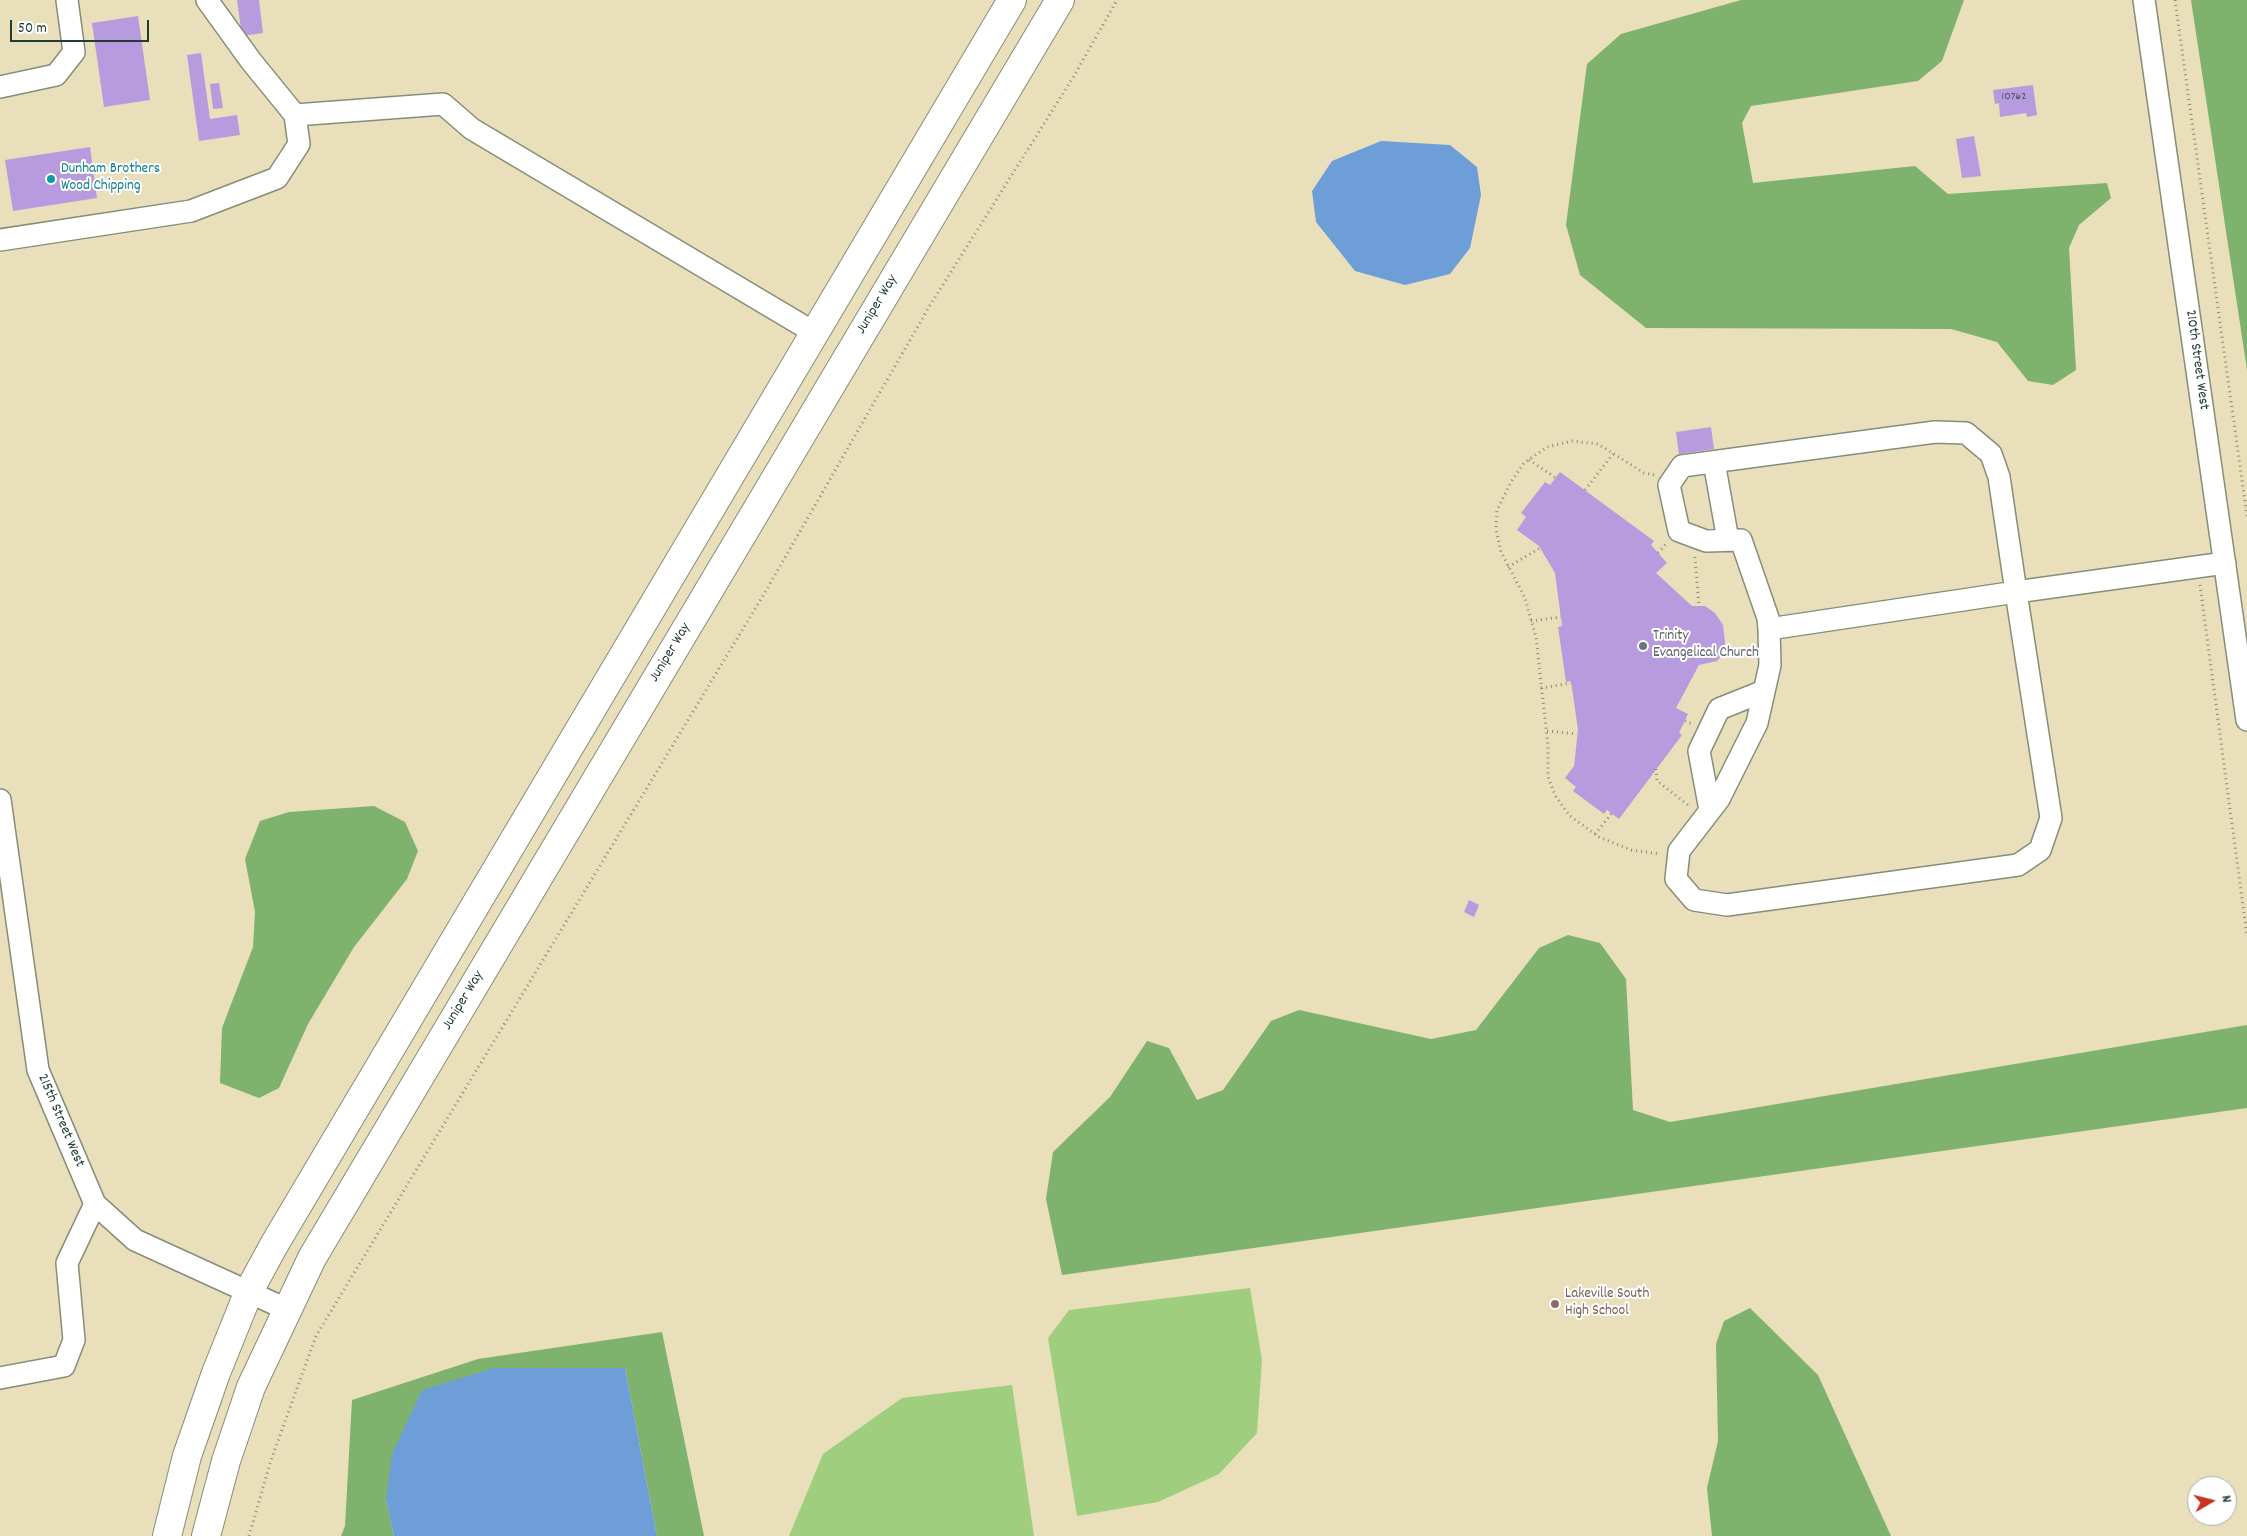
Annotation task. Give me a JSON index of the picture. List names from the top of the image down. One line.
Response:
{"streets":{"main road":["Juniper Way"],"street":["210th Street West","215th Street West"]},"crossings":[["Juniper Way","215th Street West"]],"places":["Dunham Brothers Wood Chipping","Trinity Evangelical Church","Lakeville South High School"],"house_numbers":["10762"],"scale_bar":"50 m","north":"right"}
